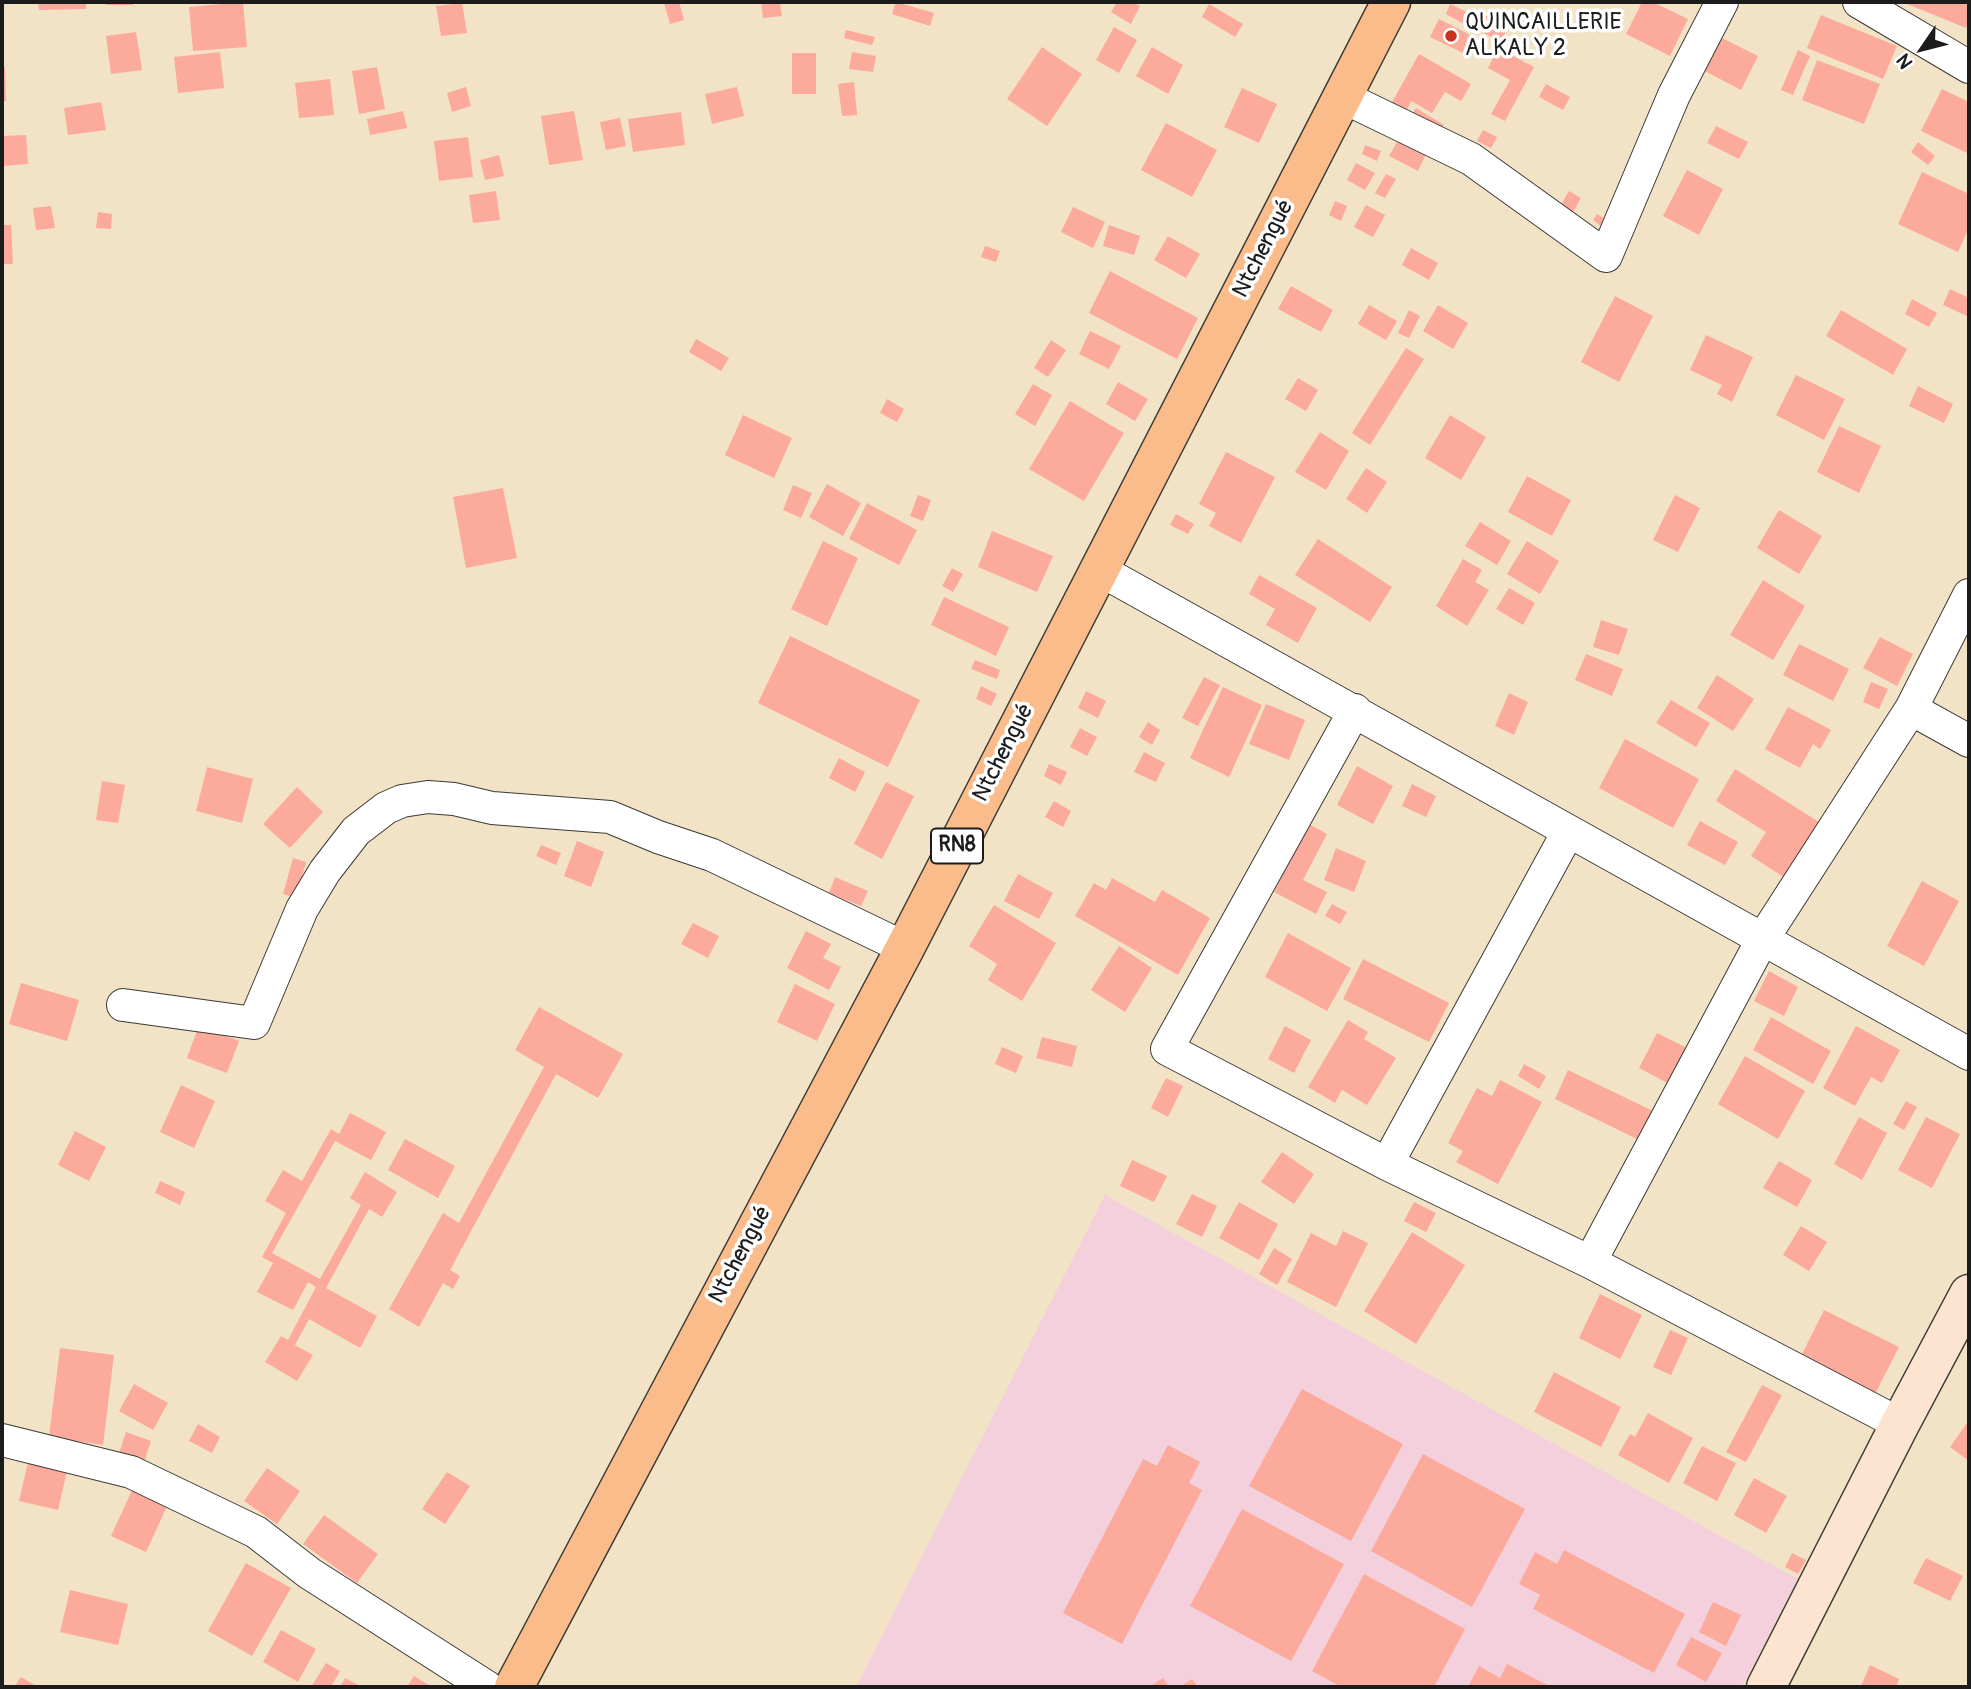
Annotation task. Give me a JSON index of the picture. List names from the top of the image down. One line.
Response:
{"streets":{"main road":["Ntchengué","RN8"]},"places":["QUINCAILLERIE ALKALY 2"],"north":"bottom left"}
